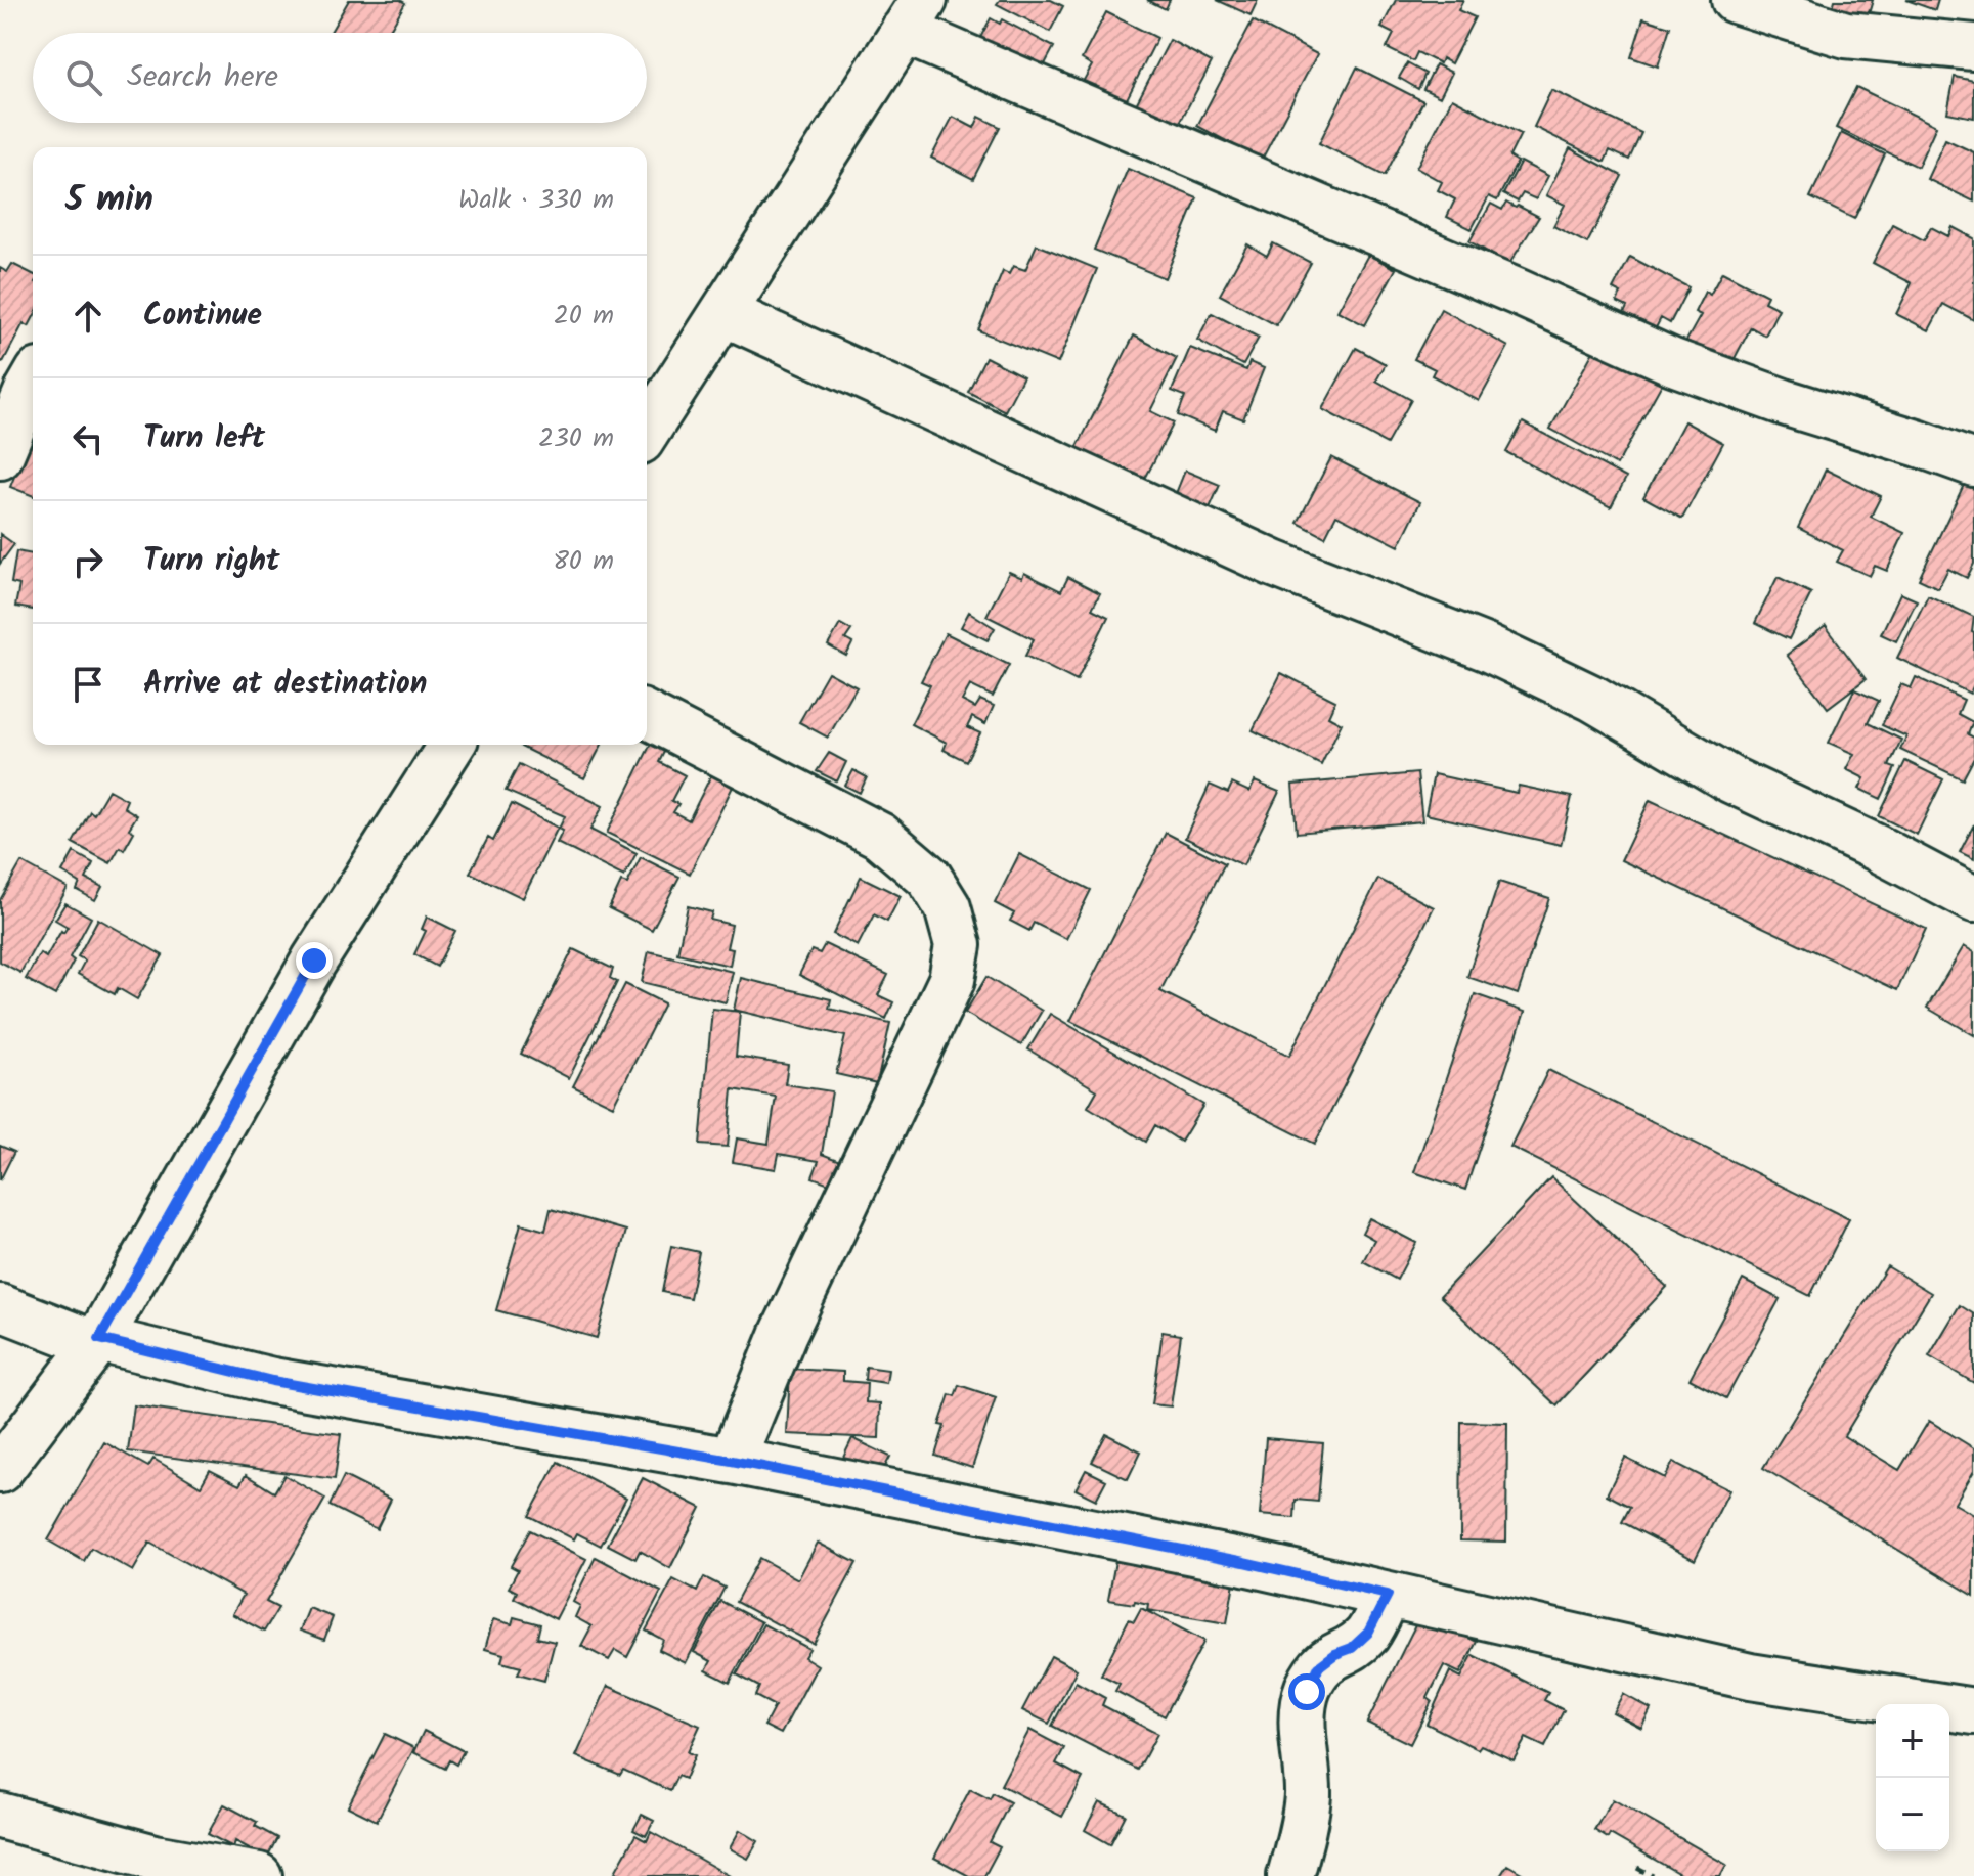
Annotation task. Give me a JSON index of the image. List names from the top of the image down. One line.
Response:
{"page":{"search":"Search here","heading":["5 min","Walk · 330 m"],"list":[["Continue","20 m"],["Turn left","230 m"],["Turn right","80 m"],"Arrive at destination"],"map_buttons":["+","−"]}}
